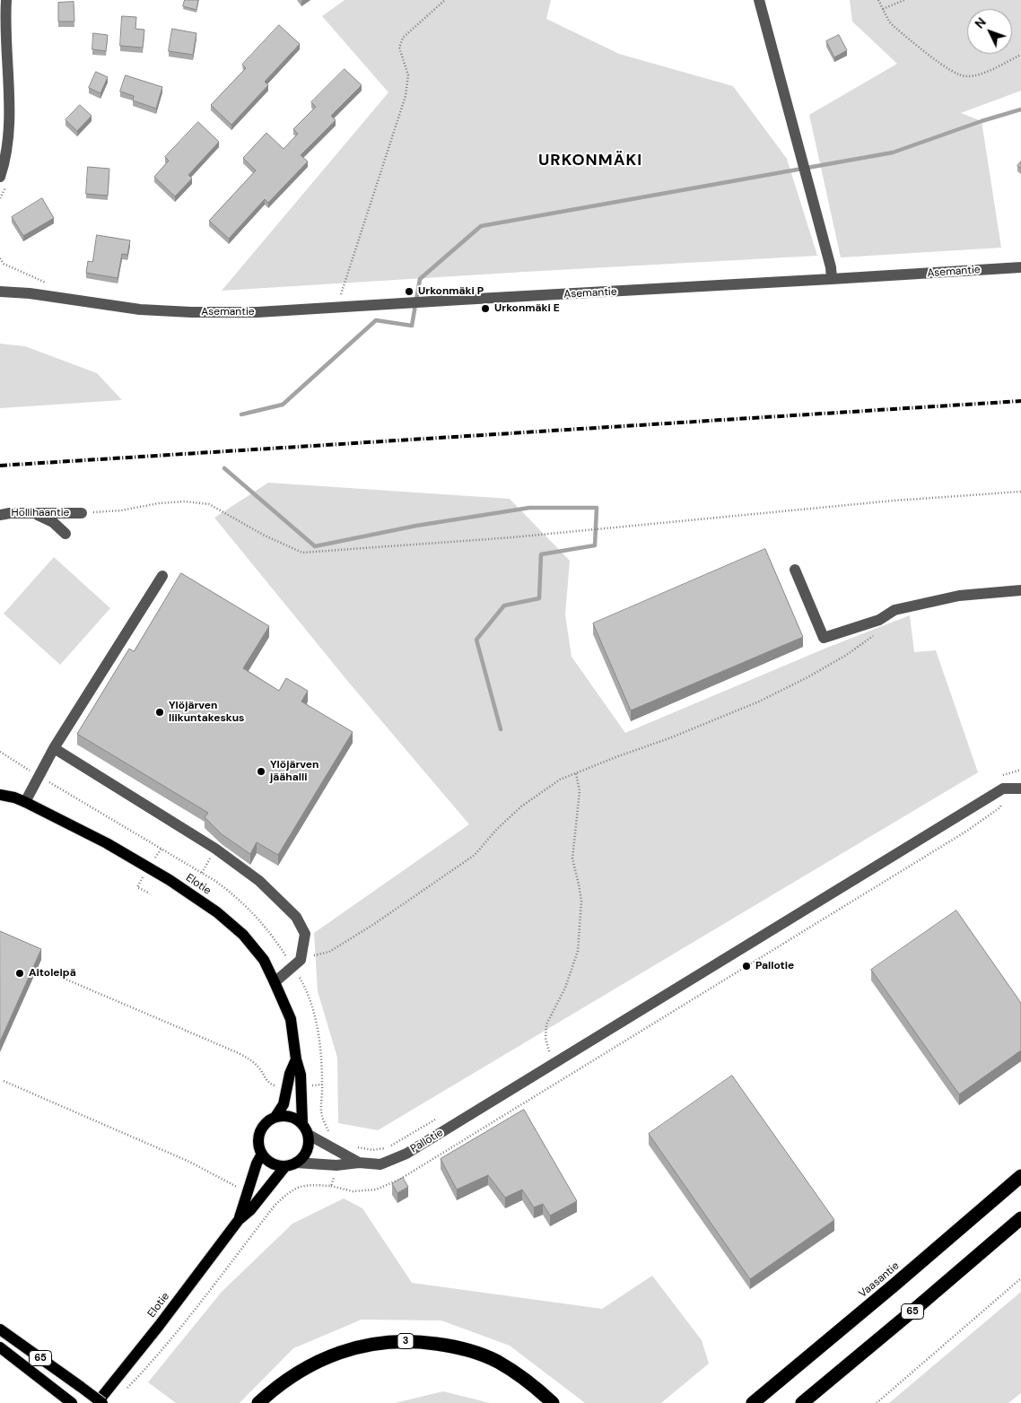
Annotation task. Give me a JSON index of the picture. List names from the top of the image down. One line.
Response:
{"streets":{"highway":["Vaasantie","65","3"],"main road":["Elotie"],"street":["Asemantie","Hollihaantie","Pallotie"]},"crossings":[["Elotie","Pallotie"]],"districts":["URKONMÄKI"],"places":["Urkonmäki P","Urkonmäki E","Ylöjärven liikuntakeskus","Ylöjärven jäähalli","Pallotie","Aitoleipä"],"north":"top left"}
